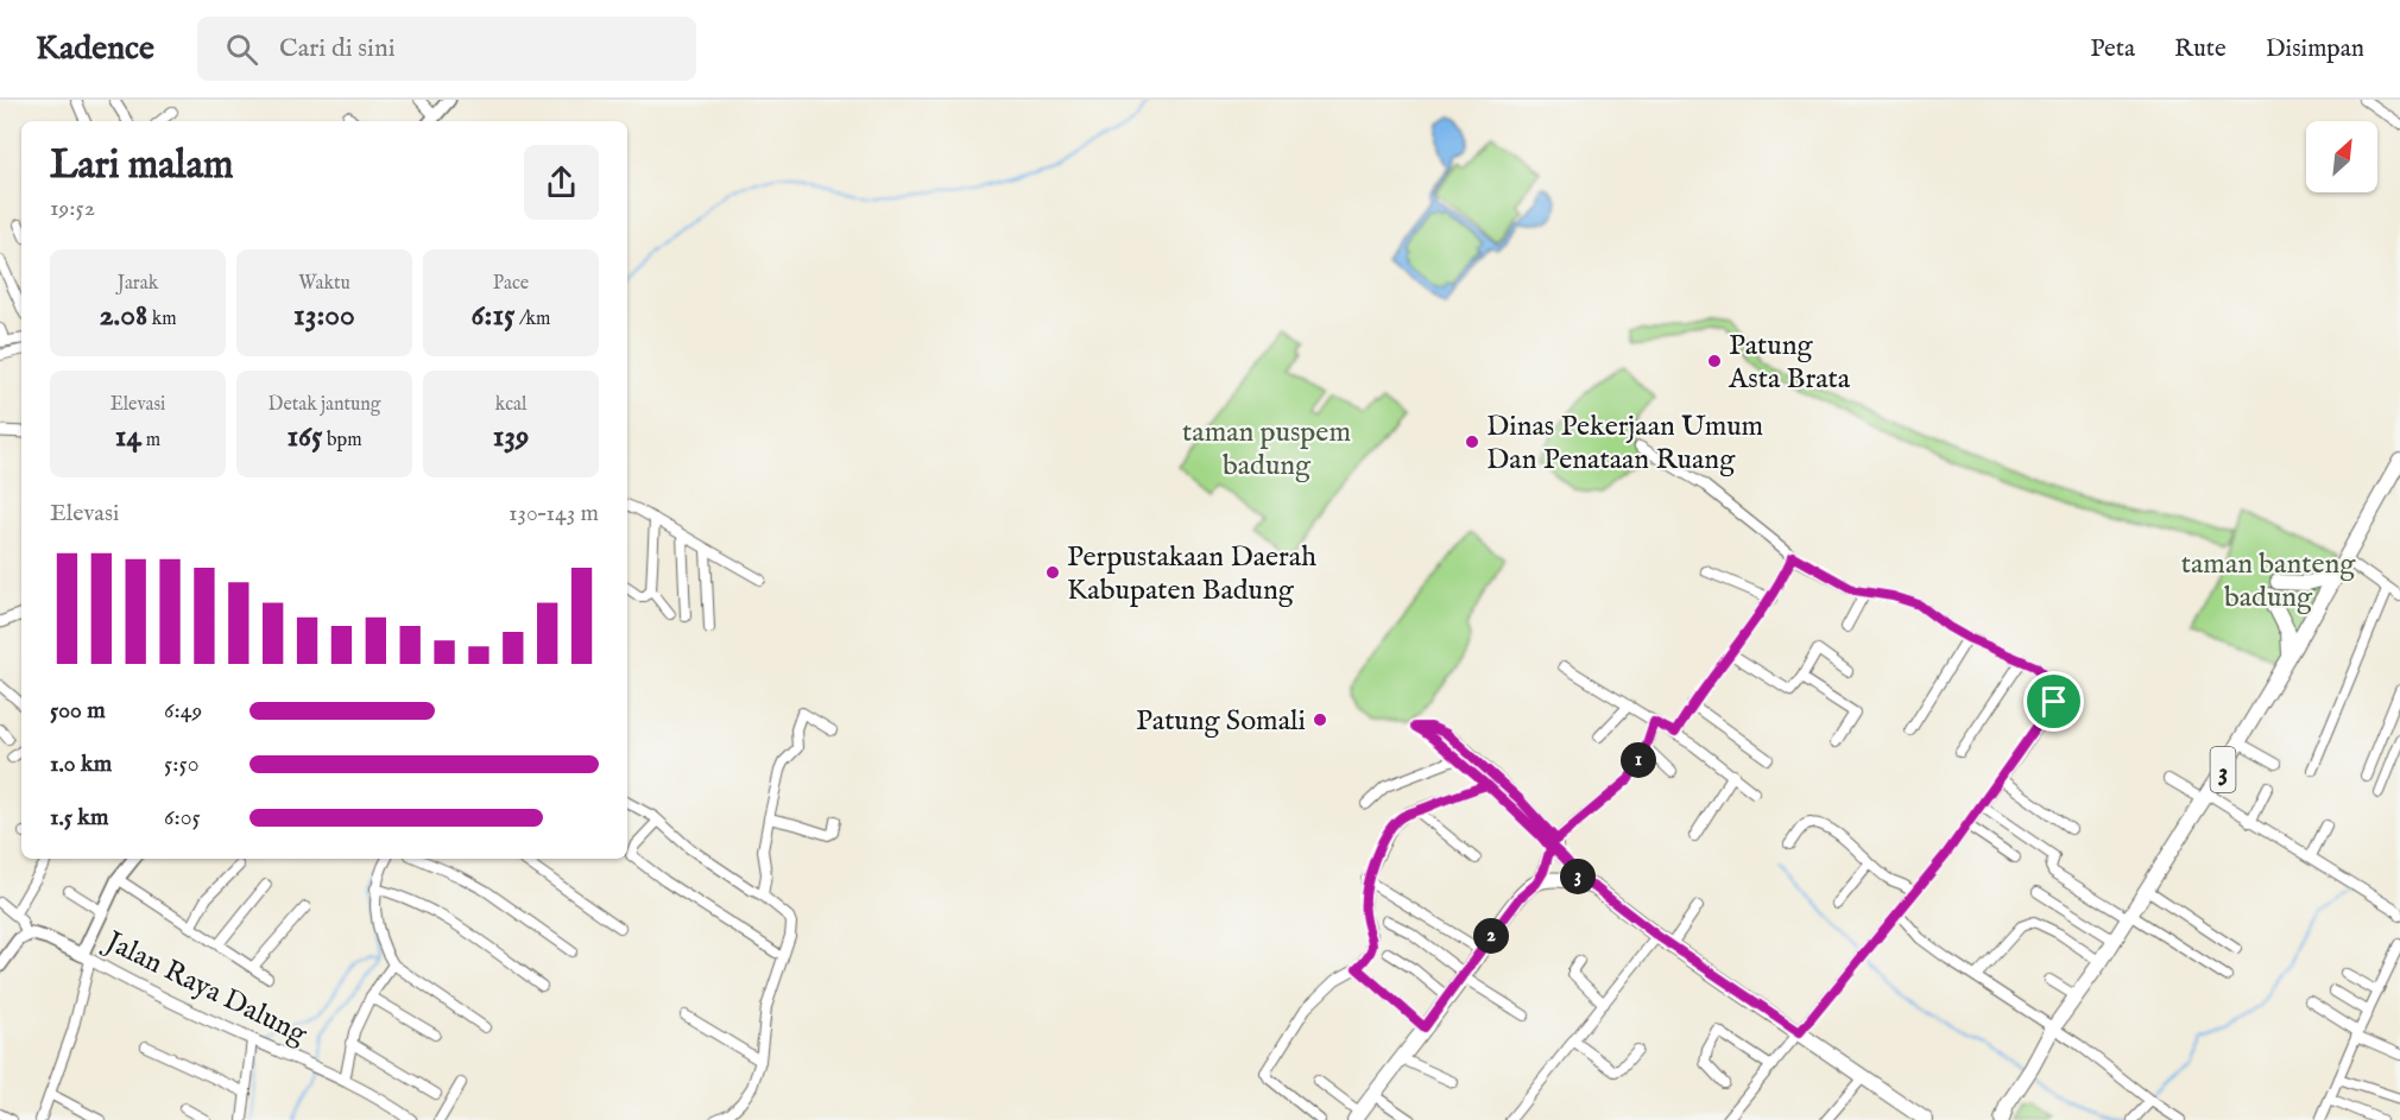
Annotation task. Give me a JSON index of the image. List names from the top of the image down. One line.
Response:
{"streets":{"main road":["3","Jalan Raya Dalung"]},"parks":["taman puspem badung","taman banteng badung"],"places":["Patung Asta Brata","Dinas Pekerjaan Umum Dan Penataan Ruang","Perpustakaan Daerah Kabupaten Badung","Patung Somali"],"north":"top right","page":{"header":"Kadence","search":"Cari di sini","nav":["Peta","Rute","Disimpan"],"heading":["Lari malam","19:52"],"stats":[["Jarak","2.08 km"],["Waktu","13:00"],["Pace","6:15 /km"],["Elevasi","14 m"],["Detak jantung","165 bpm"],["kcal","139"]],"chart":["Elevasi","130–143 m"],"list":[{"name":"500 m","note":"6:49"},{"name":"1.0 km","note":"5:50"},{"name":"1.5 km","note":"6:05"}],"pins":["1","3","2"]}}
